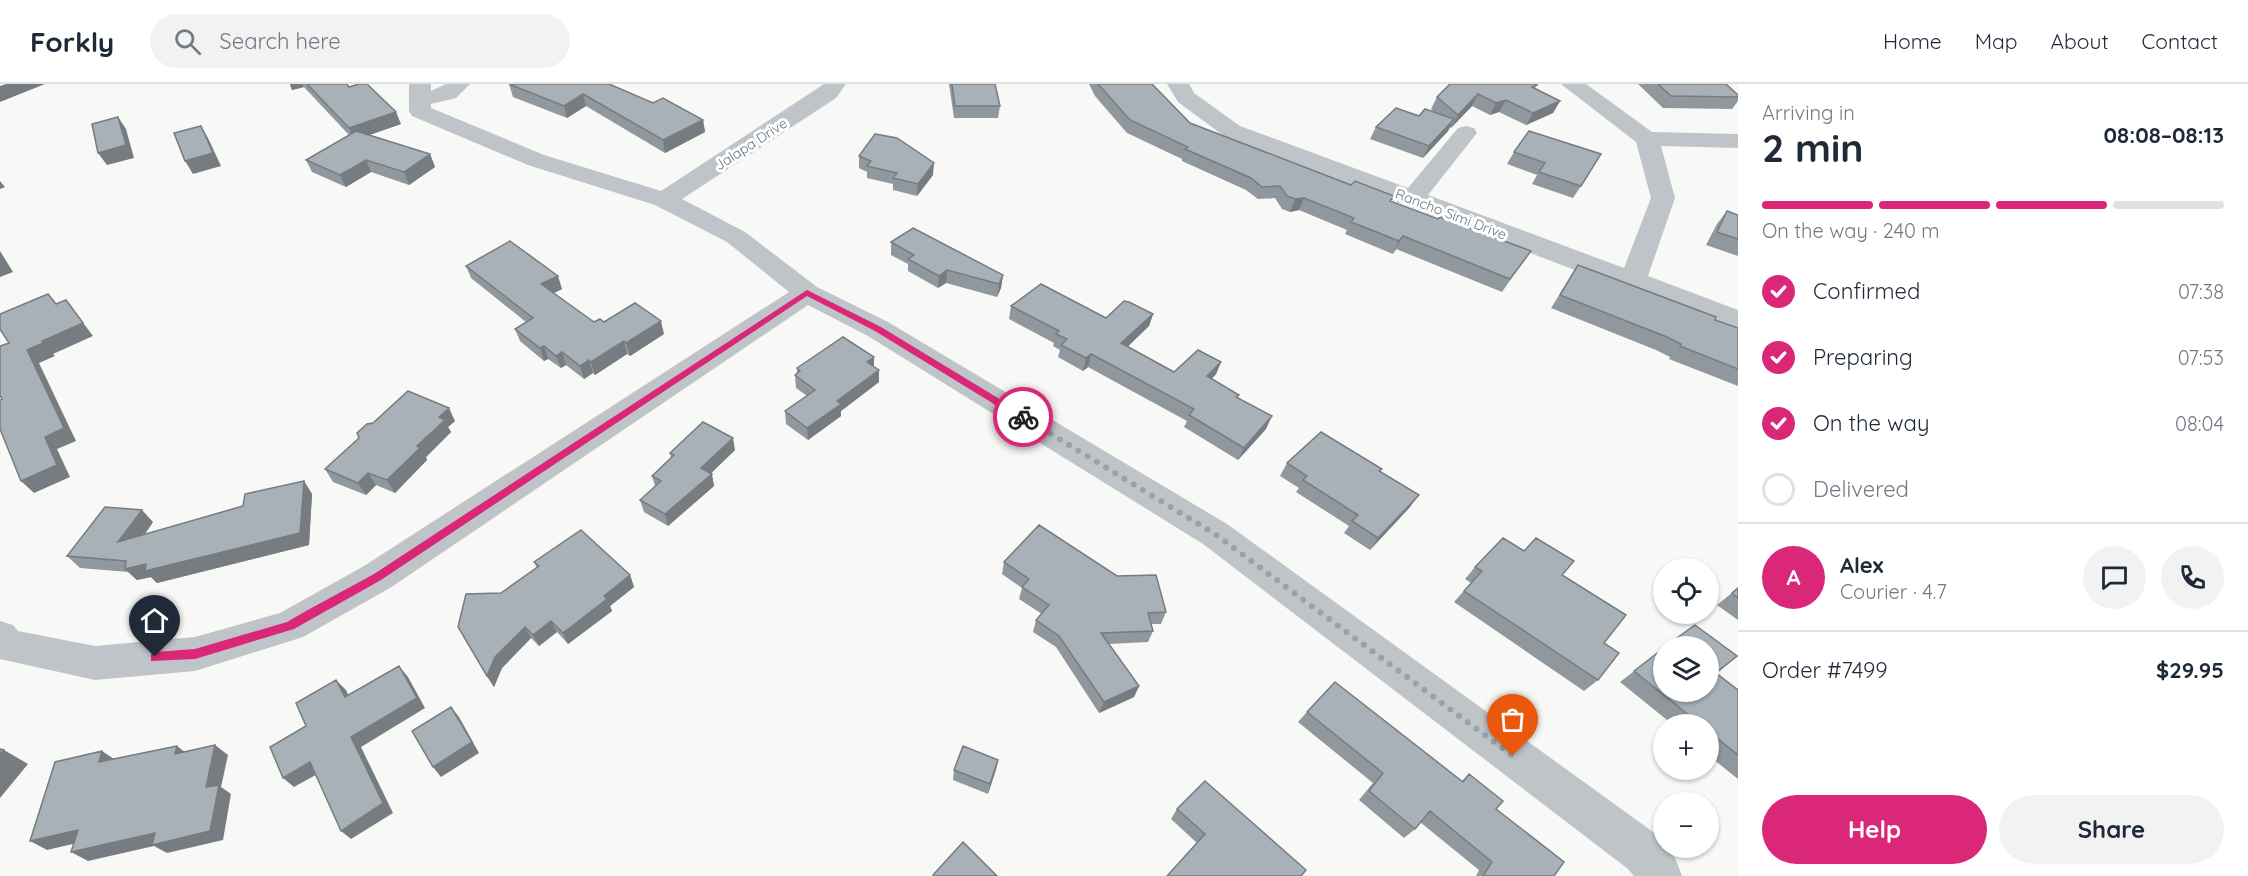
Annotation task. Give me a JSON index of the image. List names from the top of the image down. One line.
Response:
{"streets":{"street":["Jalapa Drive","Rancho Simi Drive"]},"page":{"header":"Forkly","search":"Search here","nav":["Home","Map","About","Contact"],"heading":["2 min","Arriving in","08:08–08:13"],"panel":["Alex","Courier · 4.7","Order #7499","$29.95"],"bar":"On the way · 240 m","list":[["Confirmed","07:38"],["Preparing","07:53"],["On the way","08:04"],"Delivered"],"round":"A","map_buttons":["+","−"],"buttons":["Help","Share"]}}
